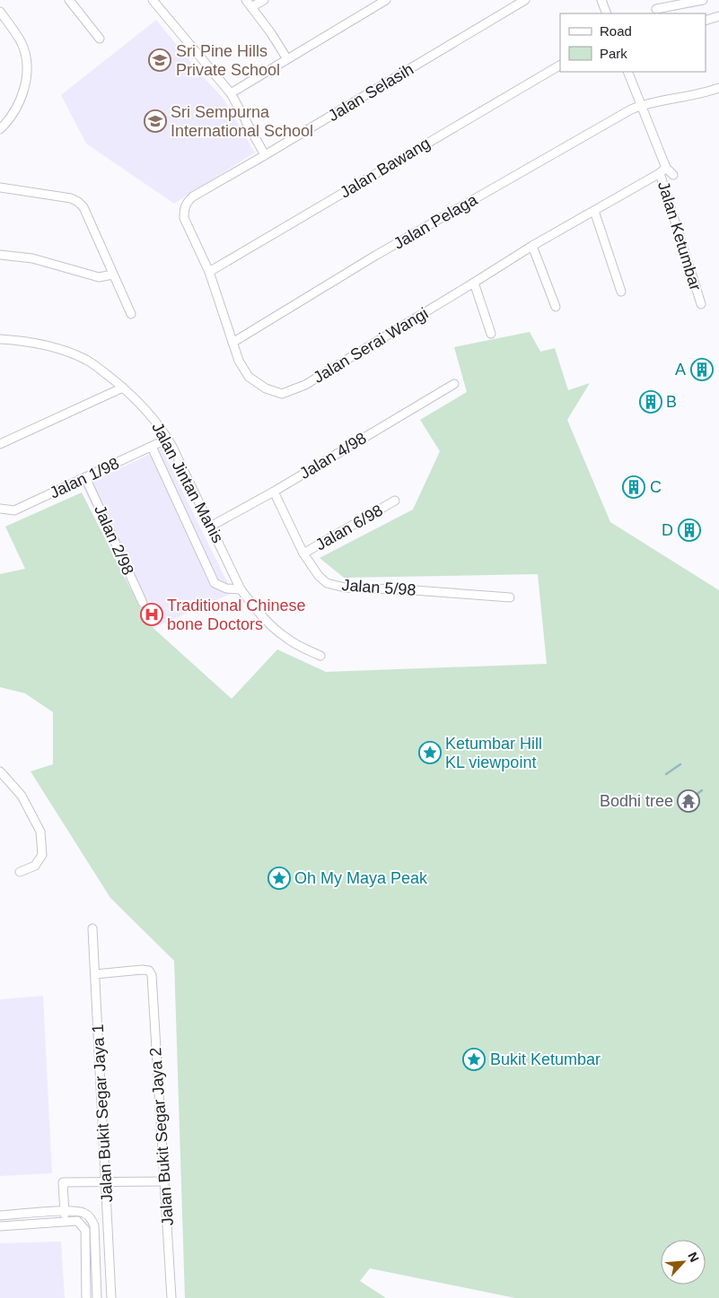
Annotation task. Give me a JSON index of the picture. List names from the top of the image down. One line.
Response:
{"streets":{"street":["Jalan Selasih","Jalan Bawang","Jalan Pelaga","Jalan Ketumbar","Jalan Serai Wangi","Jalan 4/98","Jalan 1/98","Jalan Jintan Manis","Jalan 6/98","Jalan 2/98","Jalan 5/98","Jalan Bukit Segar Jaya 1","Jalan Bukit Segar Jaya 2"]},"crossings":[["Jalan Selasih","Jalan Serai Wangi"],["Jalan Bawang","Jalan Serai Wangi"],["Jalan Pelaga","Jalan Ketumbar"],["Jalan Pelaga","Jalan Serai Wangi"],["Jalan Ketumbar","Jalan Serai Wangi"],["Jalan 4/98","Jalan Jintan Manis"],["Jalan 4/98","Jalan 5/98"],["Jalan 1/98","Jalan Jintan Manis"],["Jalan 1/98","Jalan 2/98"],["Jalan 6/98","Jalan 5/98"],["Jalan Bukit Segar Jaya 1","Jalan Bukit Segar Jaya 2"]],"places":{"school or university":["Sri Pine Hills Private School","Sri Sempurna International School"],"building":["A","B","C","D"],"hospital":["Traditional Chinese bone Doctors"],"place":["Ketumbar Hill KL viewpoint","Oh My Maya Peak","Bukit Ketumbar"],"temple":["Bodhi tree"]},"legend":["Road","Park"],"north":"top right"}
